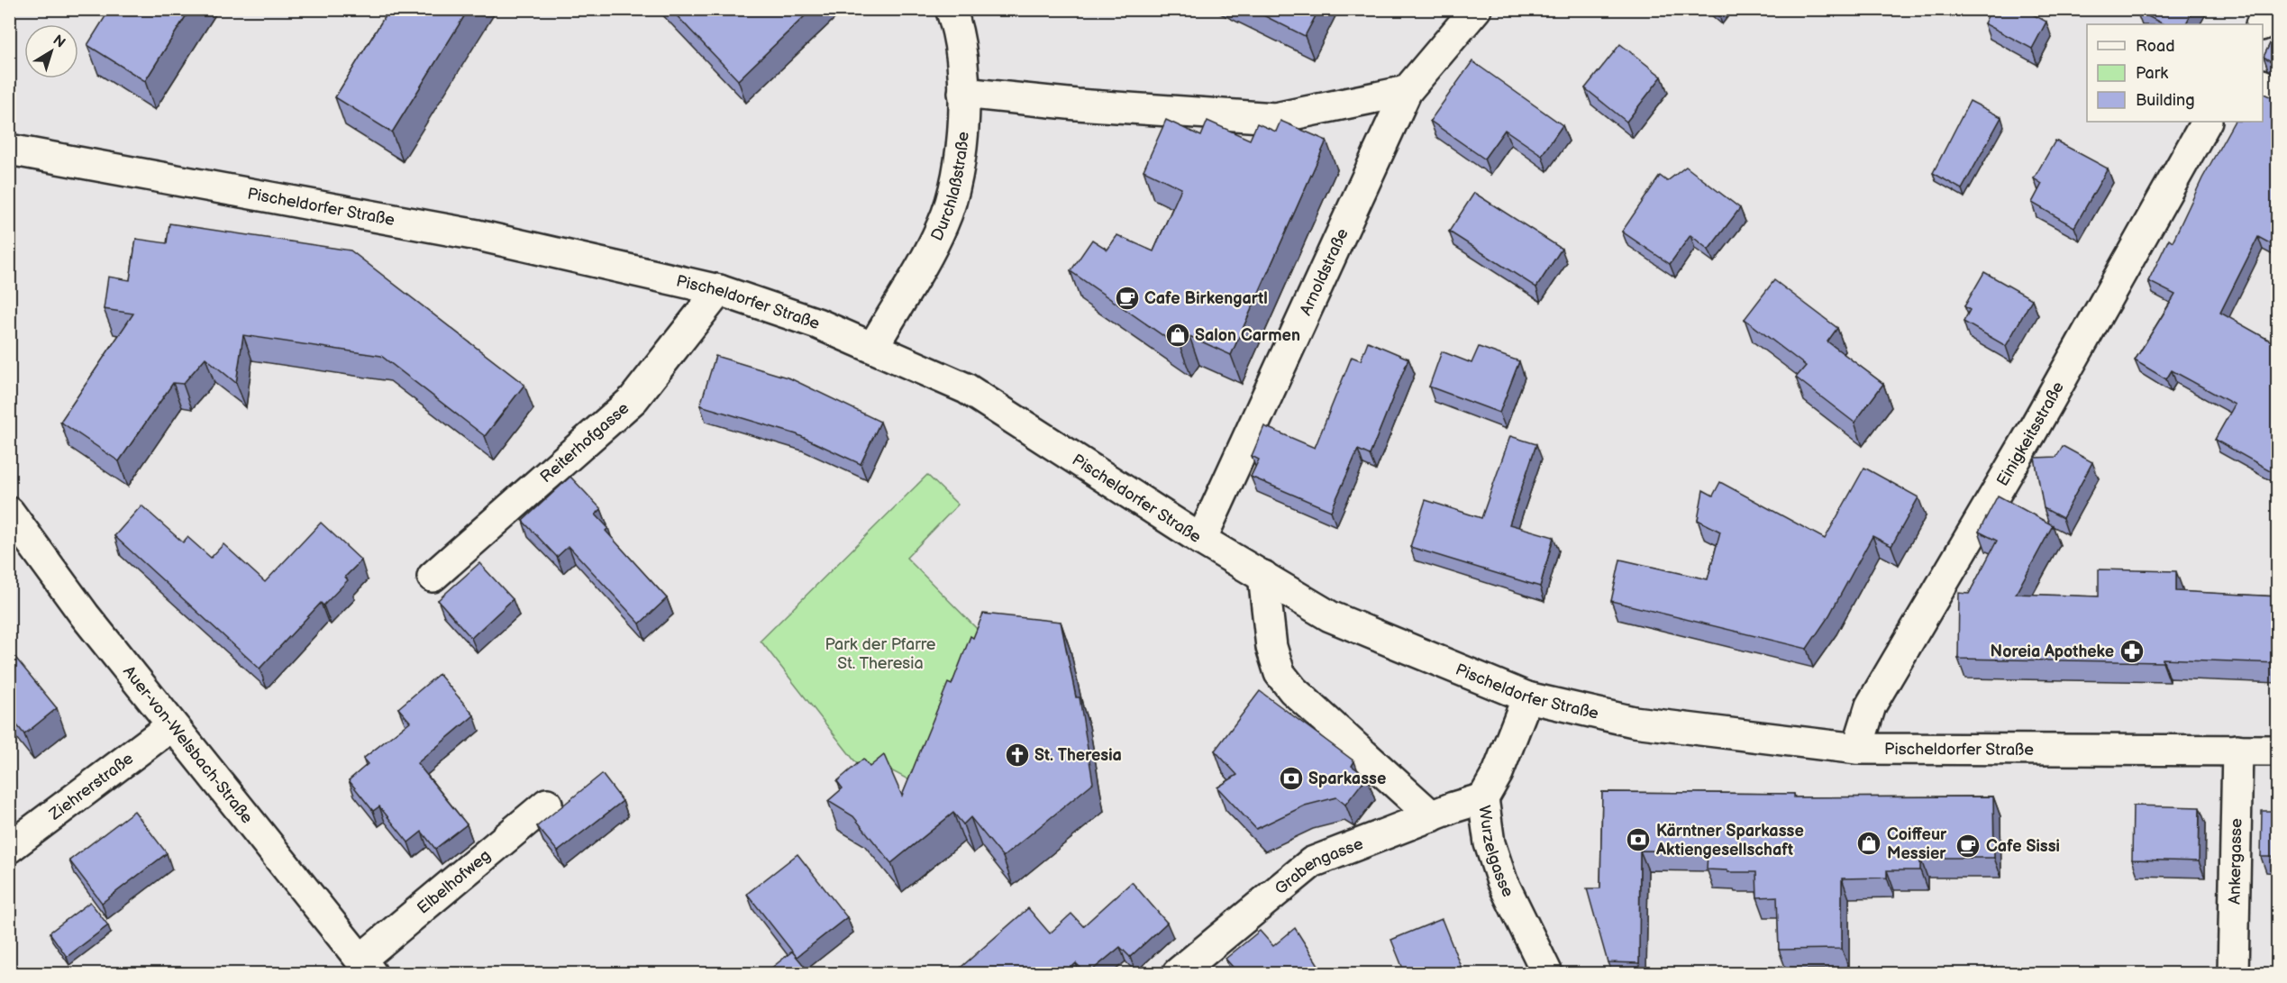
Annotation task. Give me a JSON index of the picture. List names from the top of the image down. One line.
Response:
{"streets":{"street":["Durchlaßstraße","Pischeldorfer Straße","Arnoldstraße","Einigkeitsstraße","Reiterhofgasse","Auer-von-Welsbach-Straße","Ziehrerstraße","Wurzelgasse","Ankergasse","Grabengasse","Elbelhofweg"]},"crossings":[["Durchlaßstraße","Pischeldorfer Straße"],["Pischeldorfer Straße","Arnoldstraße"],["Pischeldorfer Straße","Einigkeitsstraße"],["Pischeldorfer Straße","Reiterhofgasse"],["Pischeldorfer Straße","Wurzelgasse"],["Pischeldorfer Straße","Ankergasse"],["Auer-von-Welsbach-Straße","Ziehrerstraße"],["Auer-von-Welsbach-Straße","Elbelhofweg"],["Wurzelgasse","Grabengasse"]],"parks":["Park der Pfarre St. Theresia"],"places":{"cafe":["Cafe Birkengartl","Cafe Sissi"],"shop":["Salon Carmen","Coiffeur Messier"],"pharmacy":["Noreia Apotheke"],"church":["St. Theresia"],"bank":["Sparkasse","Kärntner Sparkasse Aktiengesellschaft"]},"legend":["Road","Park","Building"],"north":"top right"}
